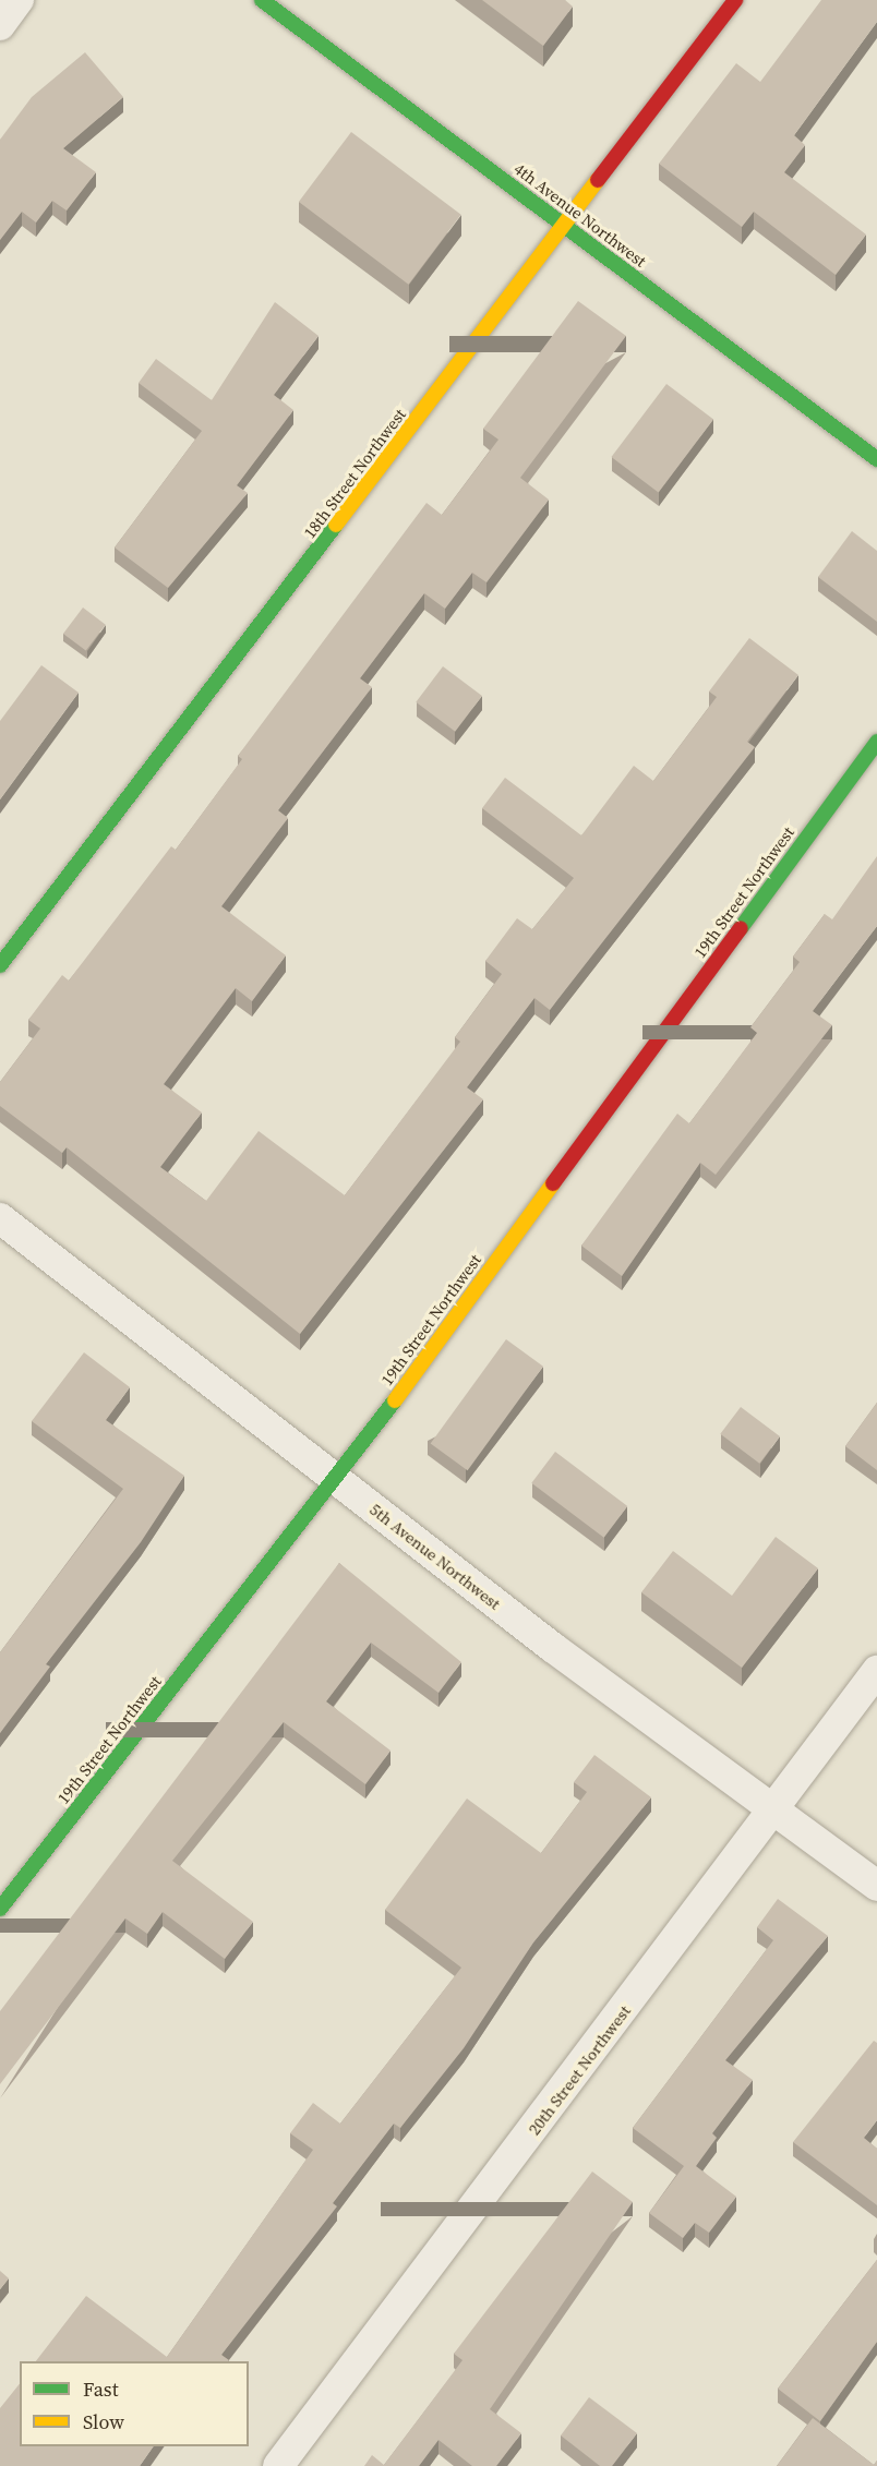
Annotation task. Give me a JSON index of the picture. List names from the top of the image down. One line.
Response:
{"streets":{"street":["4th Avenue Northwest","18th Street Northwest","19th Street Northwest","5th Avenue Northwest","20th Street Northwest"]},"crossings":[["4th Avenue Northwest","18th Street Northwest"],["19th Street Northwest","5th Avenue Northwest"],["5th Avenue Northwest","20th Street Northwest"]],"legend":["Fast","Slow"]}
